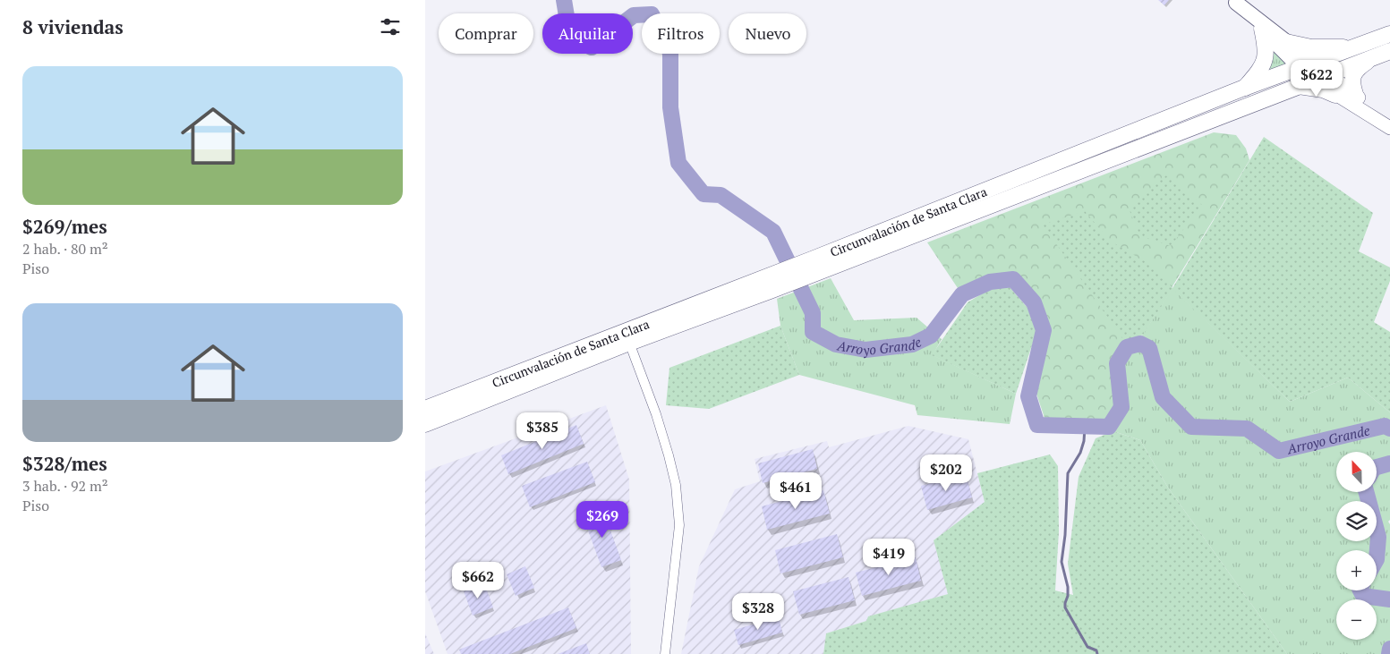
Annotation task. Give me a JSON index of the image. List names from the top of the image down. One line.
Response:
{"streets":{"highway":["Circunvalación de Santa Clara"]},"water":["Arroyo Grande"],"north":"top","page":{"heading":"8 viviendas","chip":["Comprar","Alquilar","Filtros","Nuevo"],"list":[{"name":"$269/mes","note":"2 hab. · 80 m² · Piso"},{"name":"$328/mes","note":"3 hab. · 92 m² · Piso"}],"price":["$622","$385","$202","$461","$269","$419","$662","$328"],"map_buttons":["+","−"]}}
